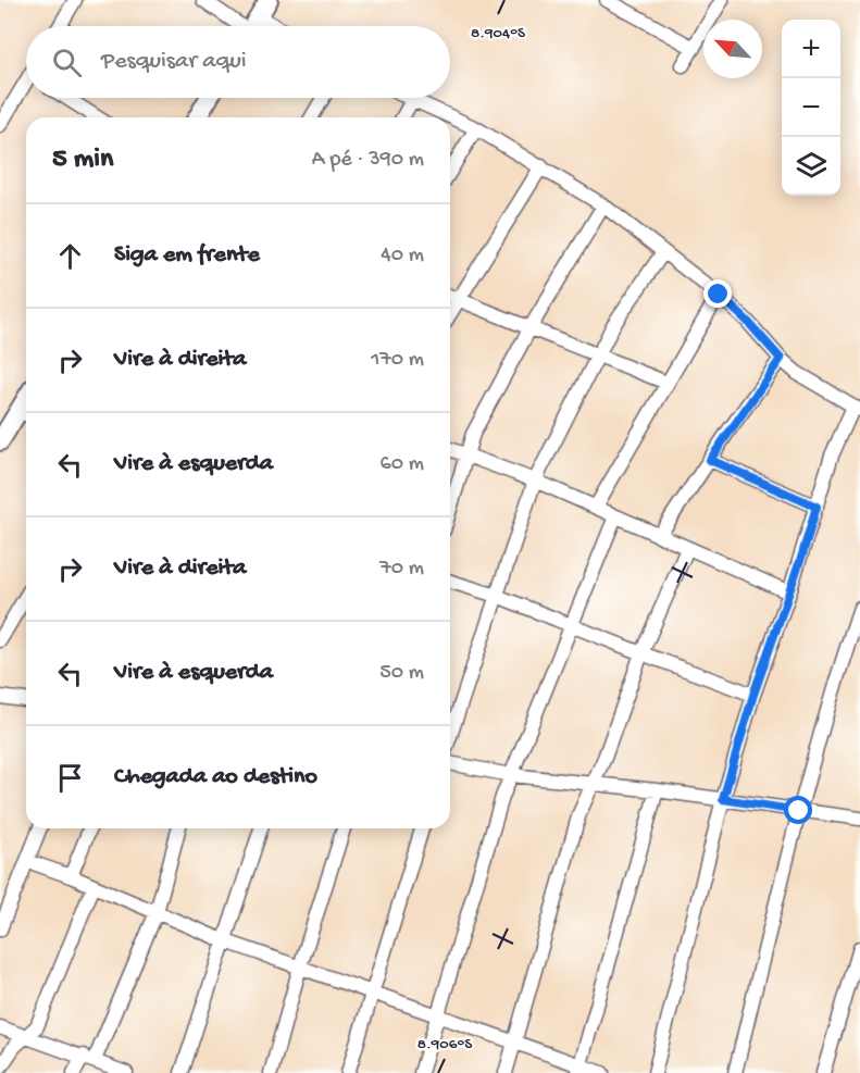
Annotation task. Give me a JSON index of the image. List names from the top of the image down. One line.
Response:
{"north":"top left","page":{"map_buttons":["+","−"],"search":"Pesquisar aqui","heading":["5 min","A pé · 390 m"],"list":[["Siga em frente","40 m"],["Vire à direita","170 m"],["Vire à esquerda","60 m"],["Vire à direita","70 m"],["Vire à esquerda","50 m"],"Chegada ao destino"]},"coordinates":["8.904°S","8.906°S"]}
